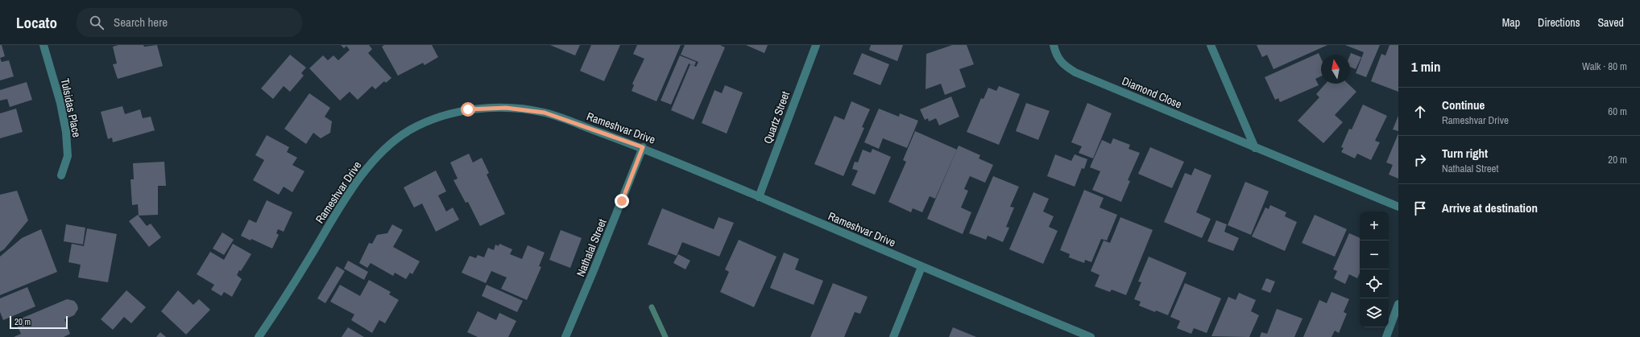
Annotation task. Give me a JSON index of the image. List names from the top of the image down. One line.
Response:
{"streets":{"street":["Diamond Close","Tulsidas Place","Quartz Street","Rameshvar Drive","Nathalal Street"]},"crossings":[["Quartz Street","Rameshvar Drive"],["Rameshvar Drive","Nathalal Street"]],"scale_bar":"20 m","north":"top","page":{"header":"Locato","search":"Search here","nav":["Map","Directions","Saved"],"heading":["1 min","Walk · 80 m"],"list":[["Continue","Rameshvar Drive","60 m"],["Turn right","Nathalal Street","20 m"],"Arrive at destination"],"map_buttons":["+","−"],"scale":"20 m"}}
